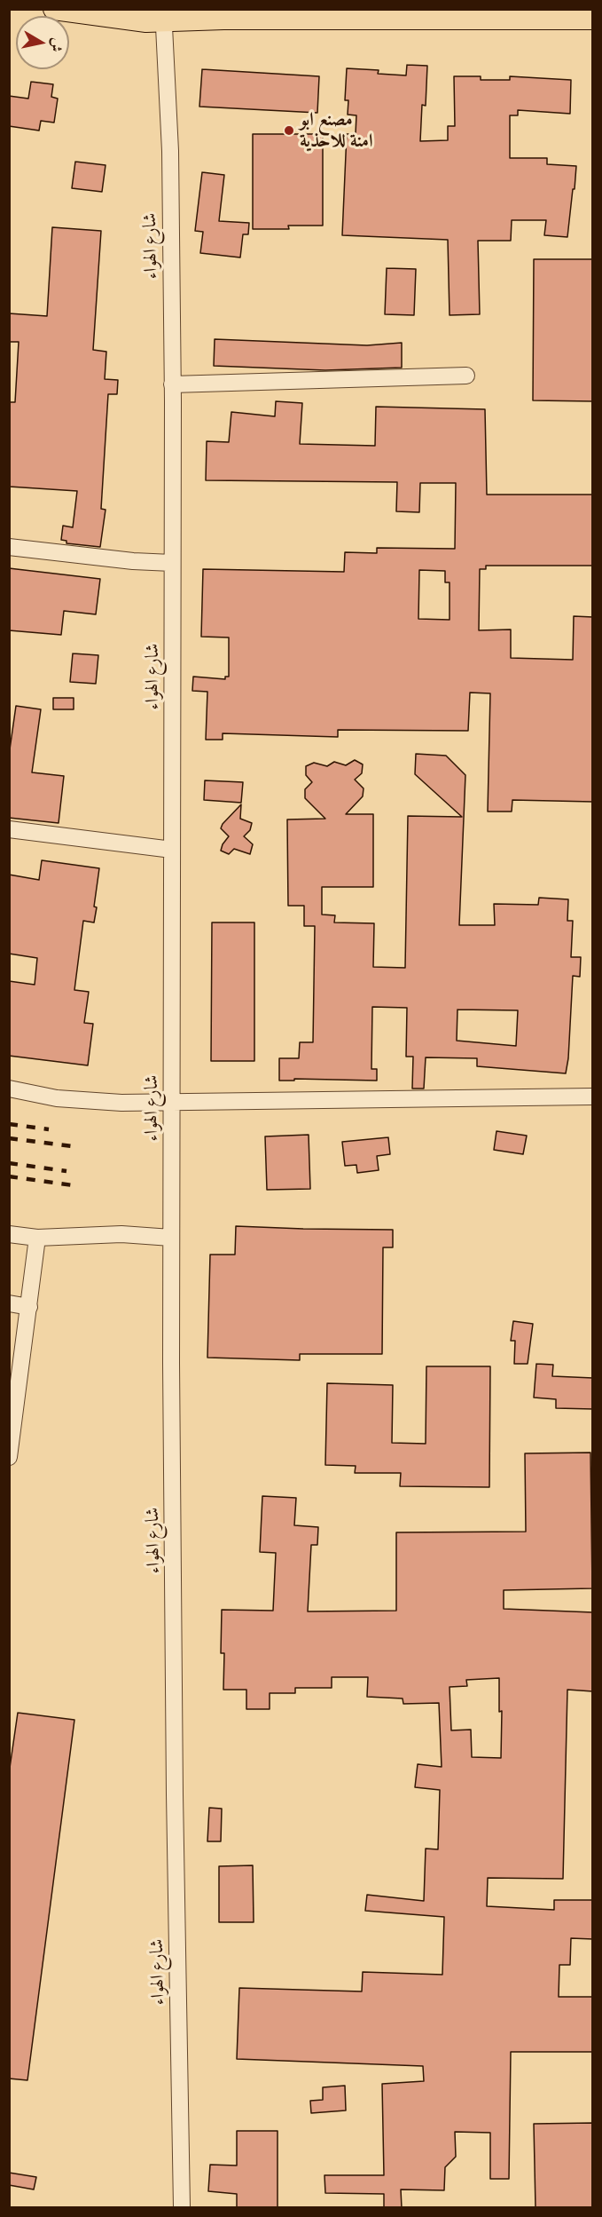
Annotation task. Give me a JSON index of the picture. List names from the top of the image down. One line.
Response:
{"streets":{"street":["شارع الهواء"]},"places":["مصنع ابو امنة للاحذية"],"north":"right"}
